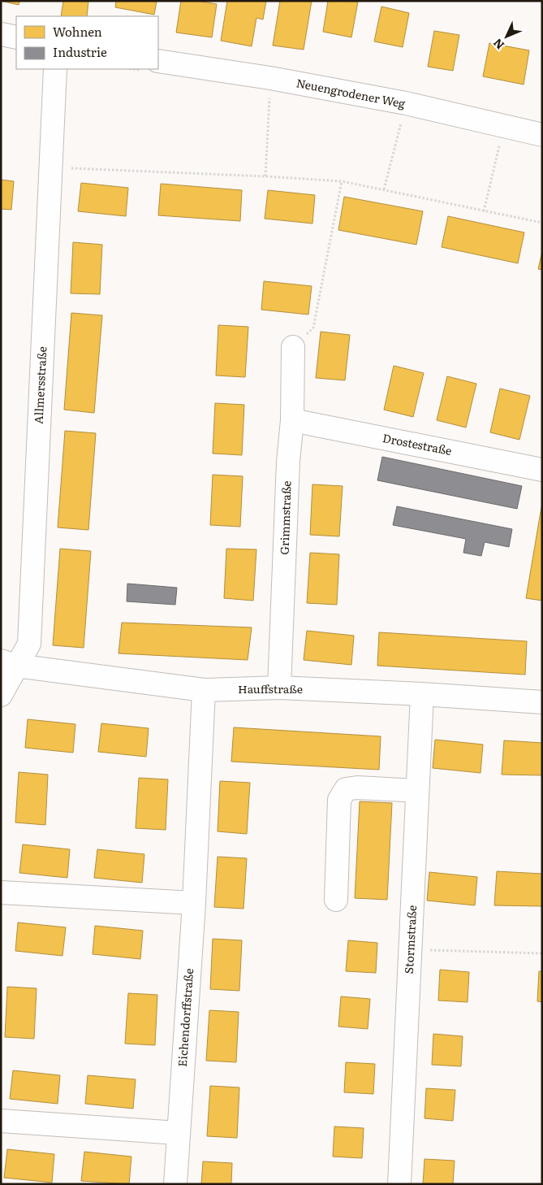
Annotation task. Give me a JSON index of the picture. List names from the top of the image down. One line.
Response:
{"streets":{"street":["Neuengrodener Weg","Allmersstraße","Drostestraße","Grimmstraße","Hauffstraße","Stormstraße","Eichendorffstraße"]},"crossings":[["Allmersstraße","Hauffstraße"],["Drostestraße","Grimmstraße"],["Grimmstraße","Hauffstraße"],["Hauffstraße","Stormstraße"],["Hauffstraße","Eichendorffstraße"]],"legend":["Wohnen","Industrie"],"north":"bottom left"}
